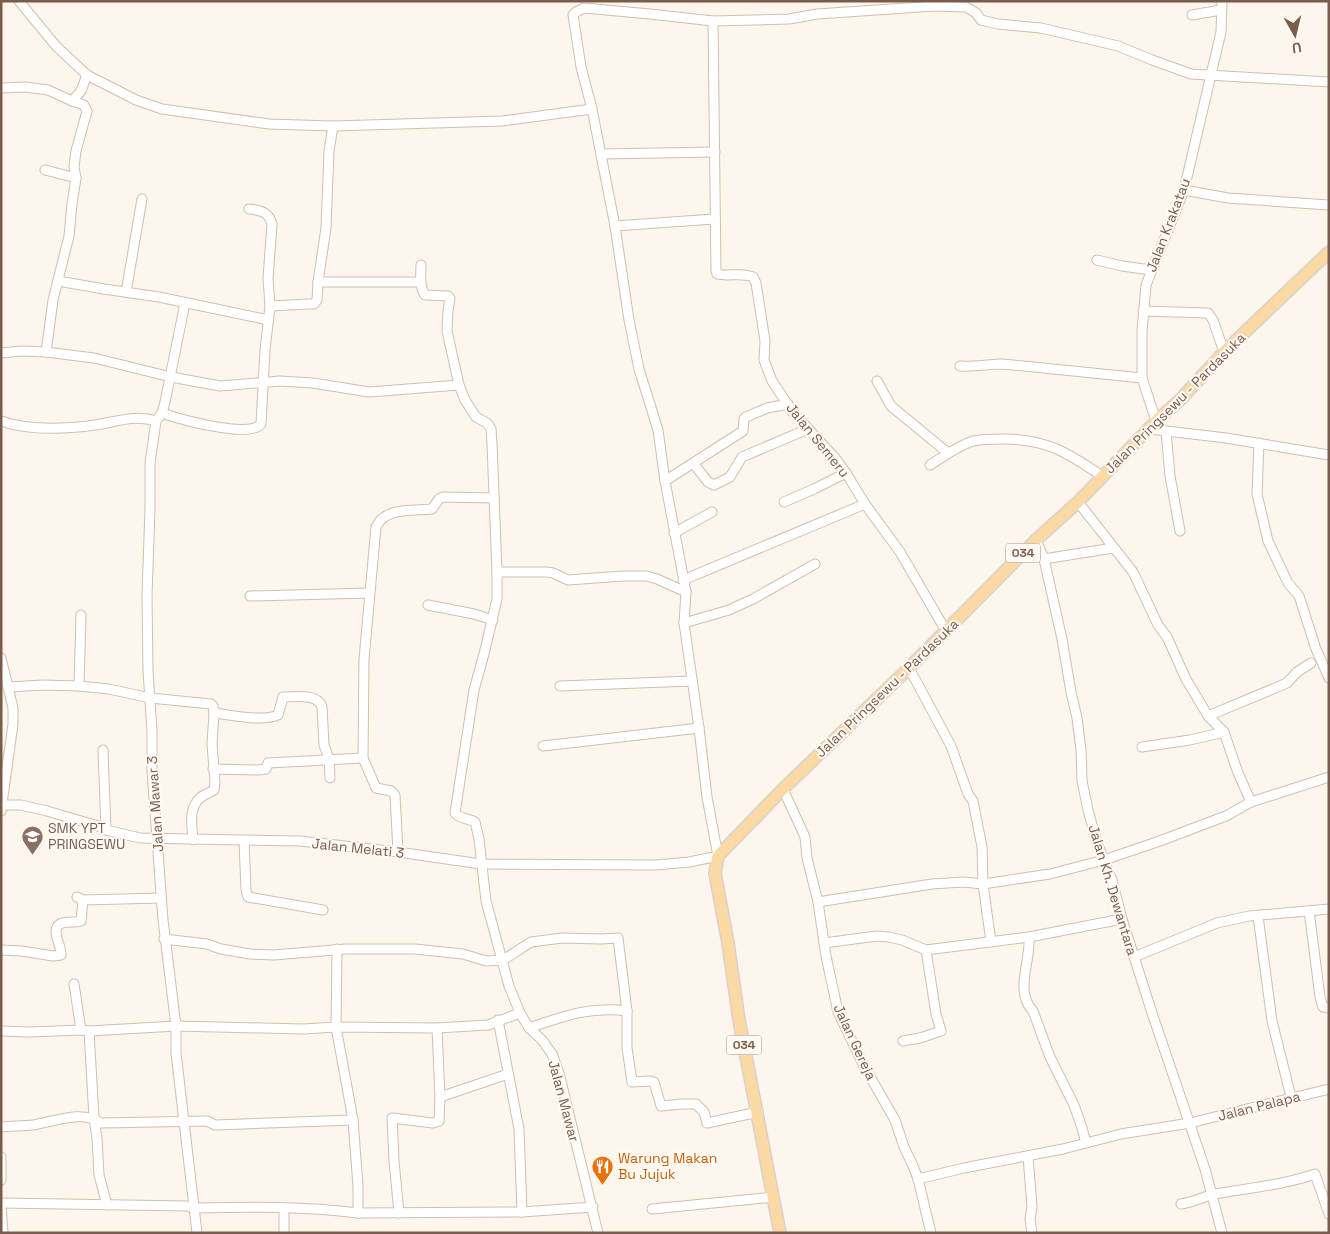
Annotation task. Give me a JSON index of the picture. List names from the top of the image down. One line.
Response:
{"streets":{"main road":["Jalan Pringsewu - Pardasuka","034"],"street":["Jalan Krakatau","Jalan Semeru","Jalan Mawar 3","Jalan Melati 3","Jalan Kh. Dewantara","Jalan Gereja","Jalan Mawar","Jalan Palapa"]},"crossings":[["Jalan Krakatau","Jalan Pringsewu - Pardasuka"],["Jalan Pringsewu - Pardasuka","Jalan Semeru"],["Jalan Pringsewu - Pardasuka","034"],["Jalan Pringsewu - Pardasuka","Jalan Melati 3"],["Jalan Pringsewu - Pardasuka","Jalan Kh. Dewantara"],["Jalan Pringsewu - Pardasuka","Jalan Gereja"],["034","Jalan Melati 3"],["Jalan Mawar 3","Jalan Melati 3"],["Jalan Melati 3","Jalan Mawar"],["Jalan Kh. Dewantara","Jalan Palapa"],["Jalan Gereja","Jalan Palapa"]],"places":{"school or university":["SMK YPT PRINGSEWU"],"restaurant":["Warung Makan Bu Jujuk"]},"north":"bottom"}
